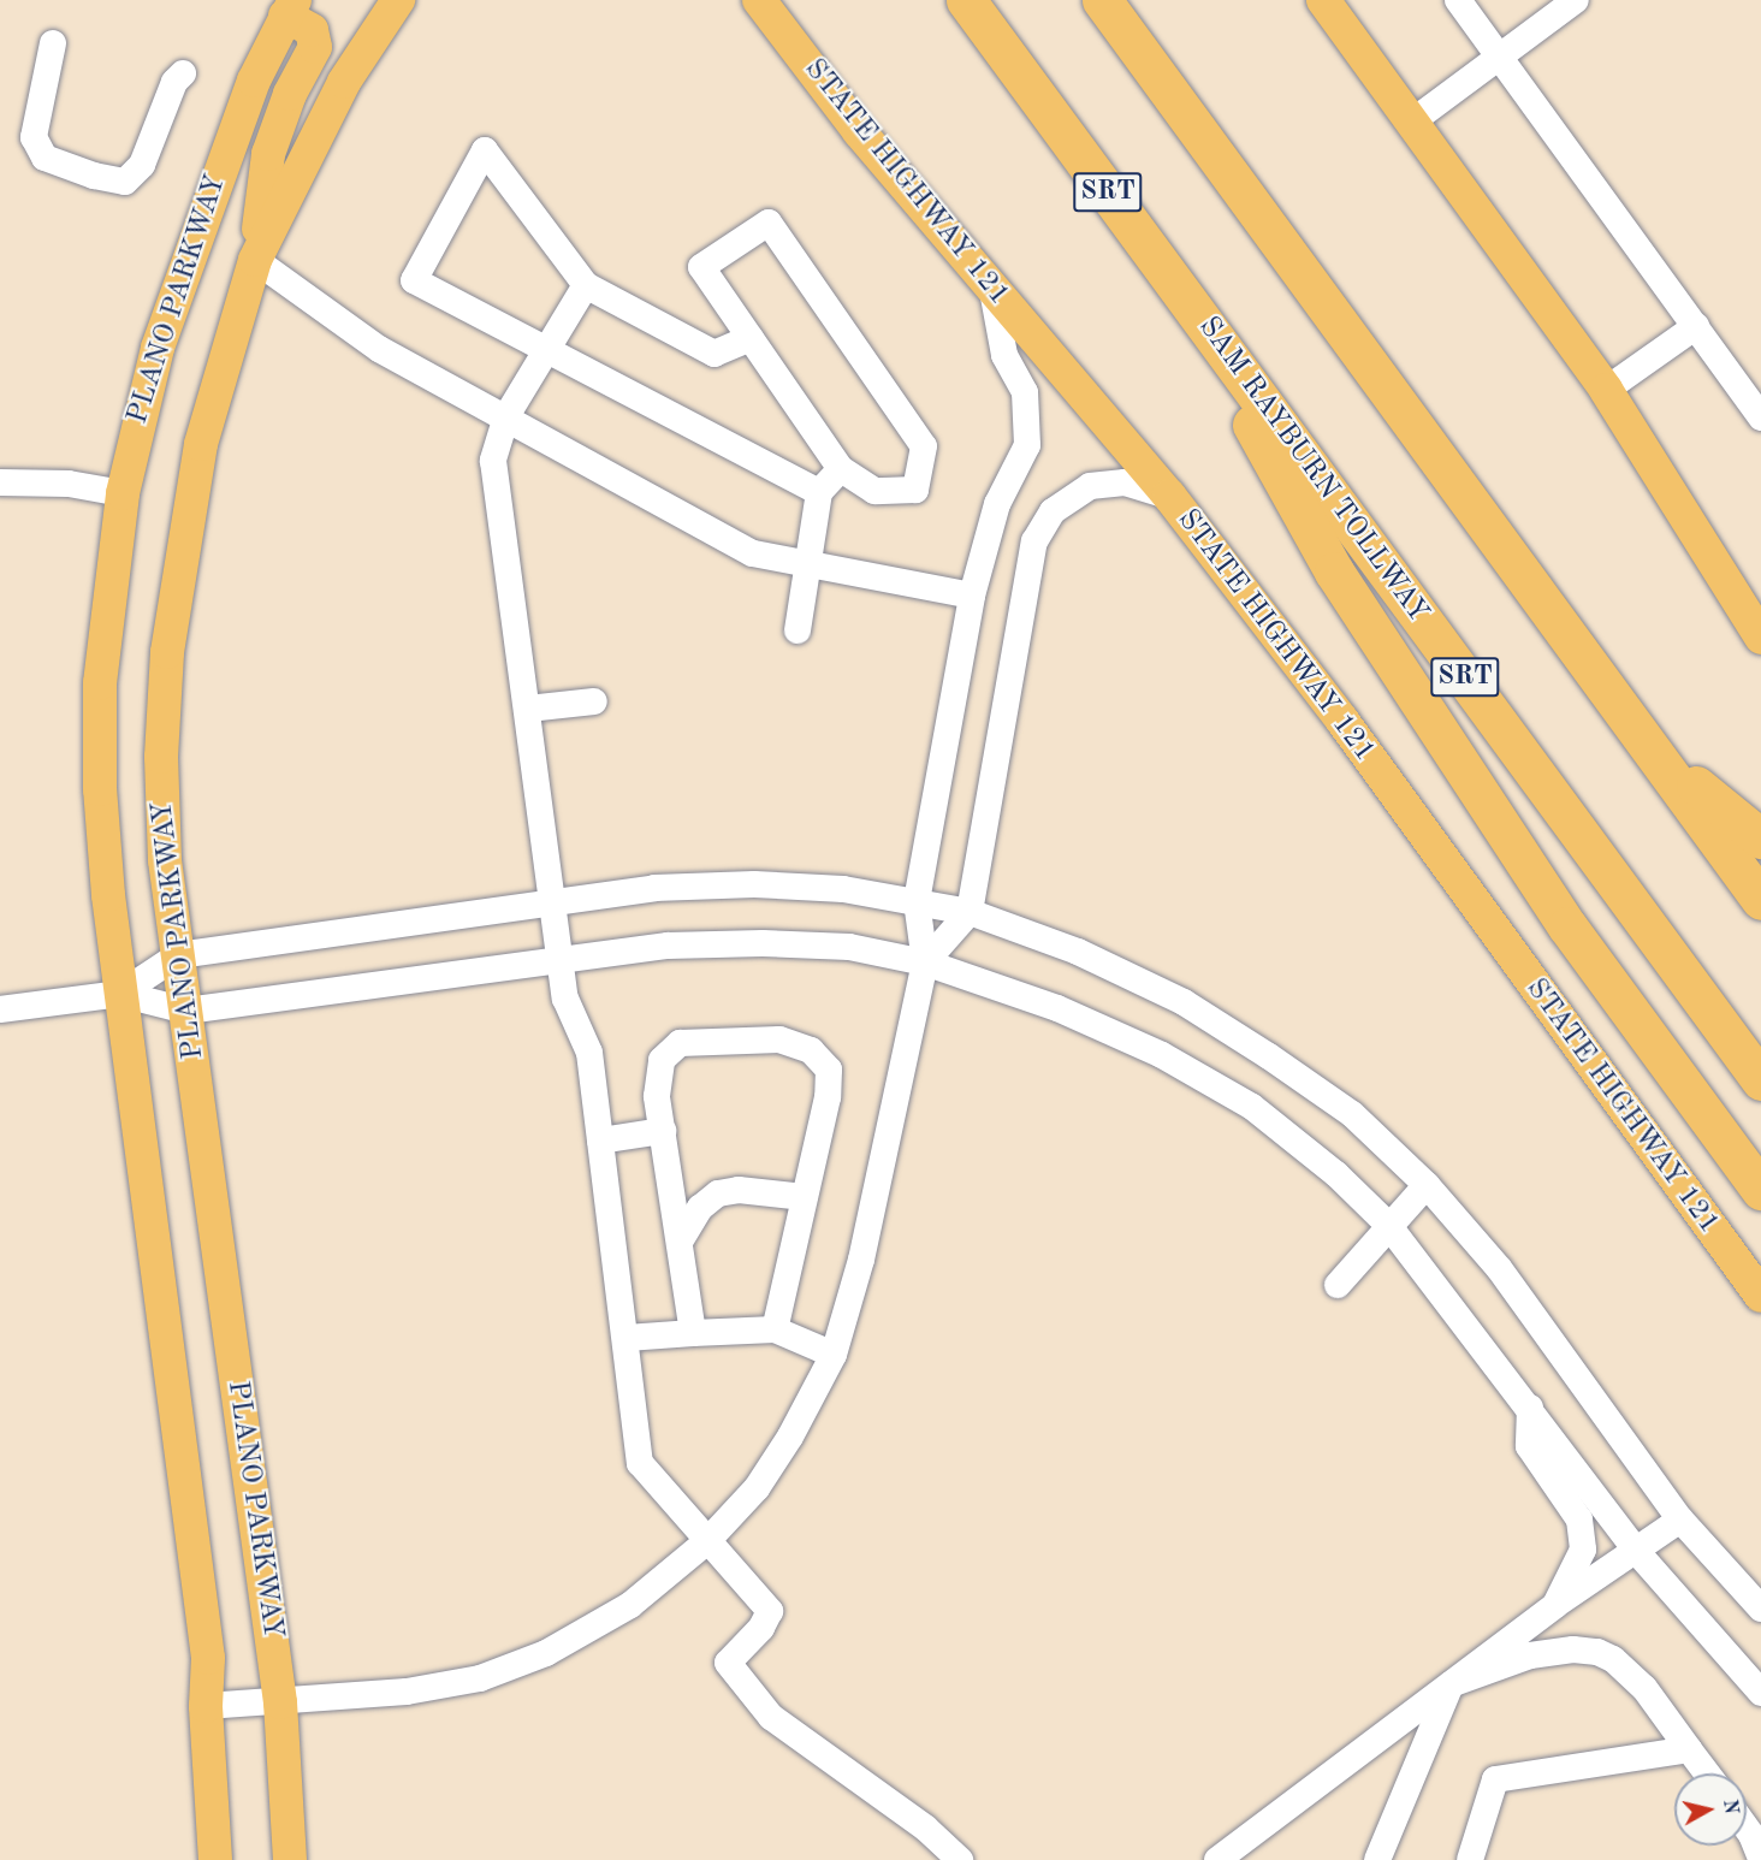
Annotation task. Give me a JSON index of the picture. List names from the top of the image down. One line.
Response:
{"streets":{"highway":["SRT","SAM RAYBURN TOLLWAY"],"main road":["STATE HIGHWAY 121","PLANO PARKWAY"]},"north":"right"}
